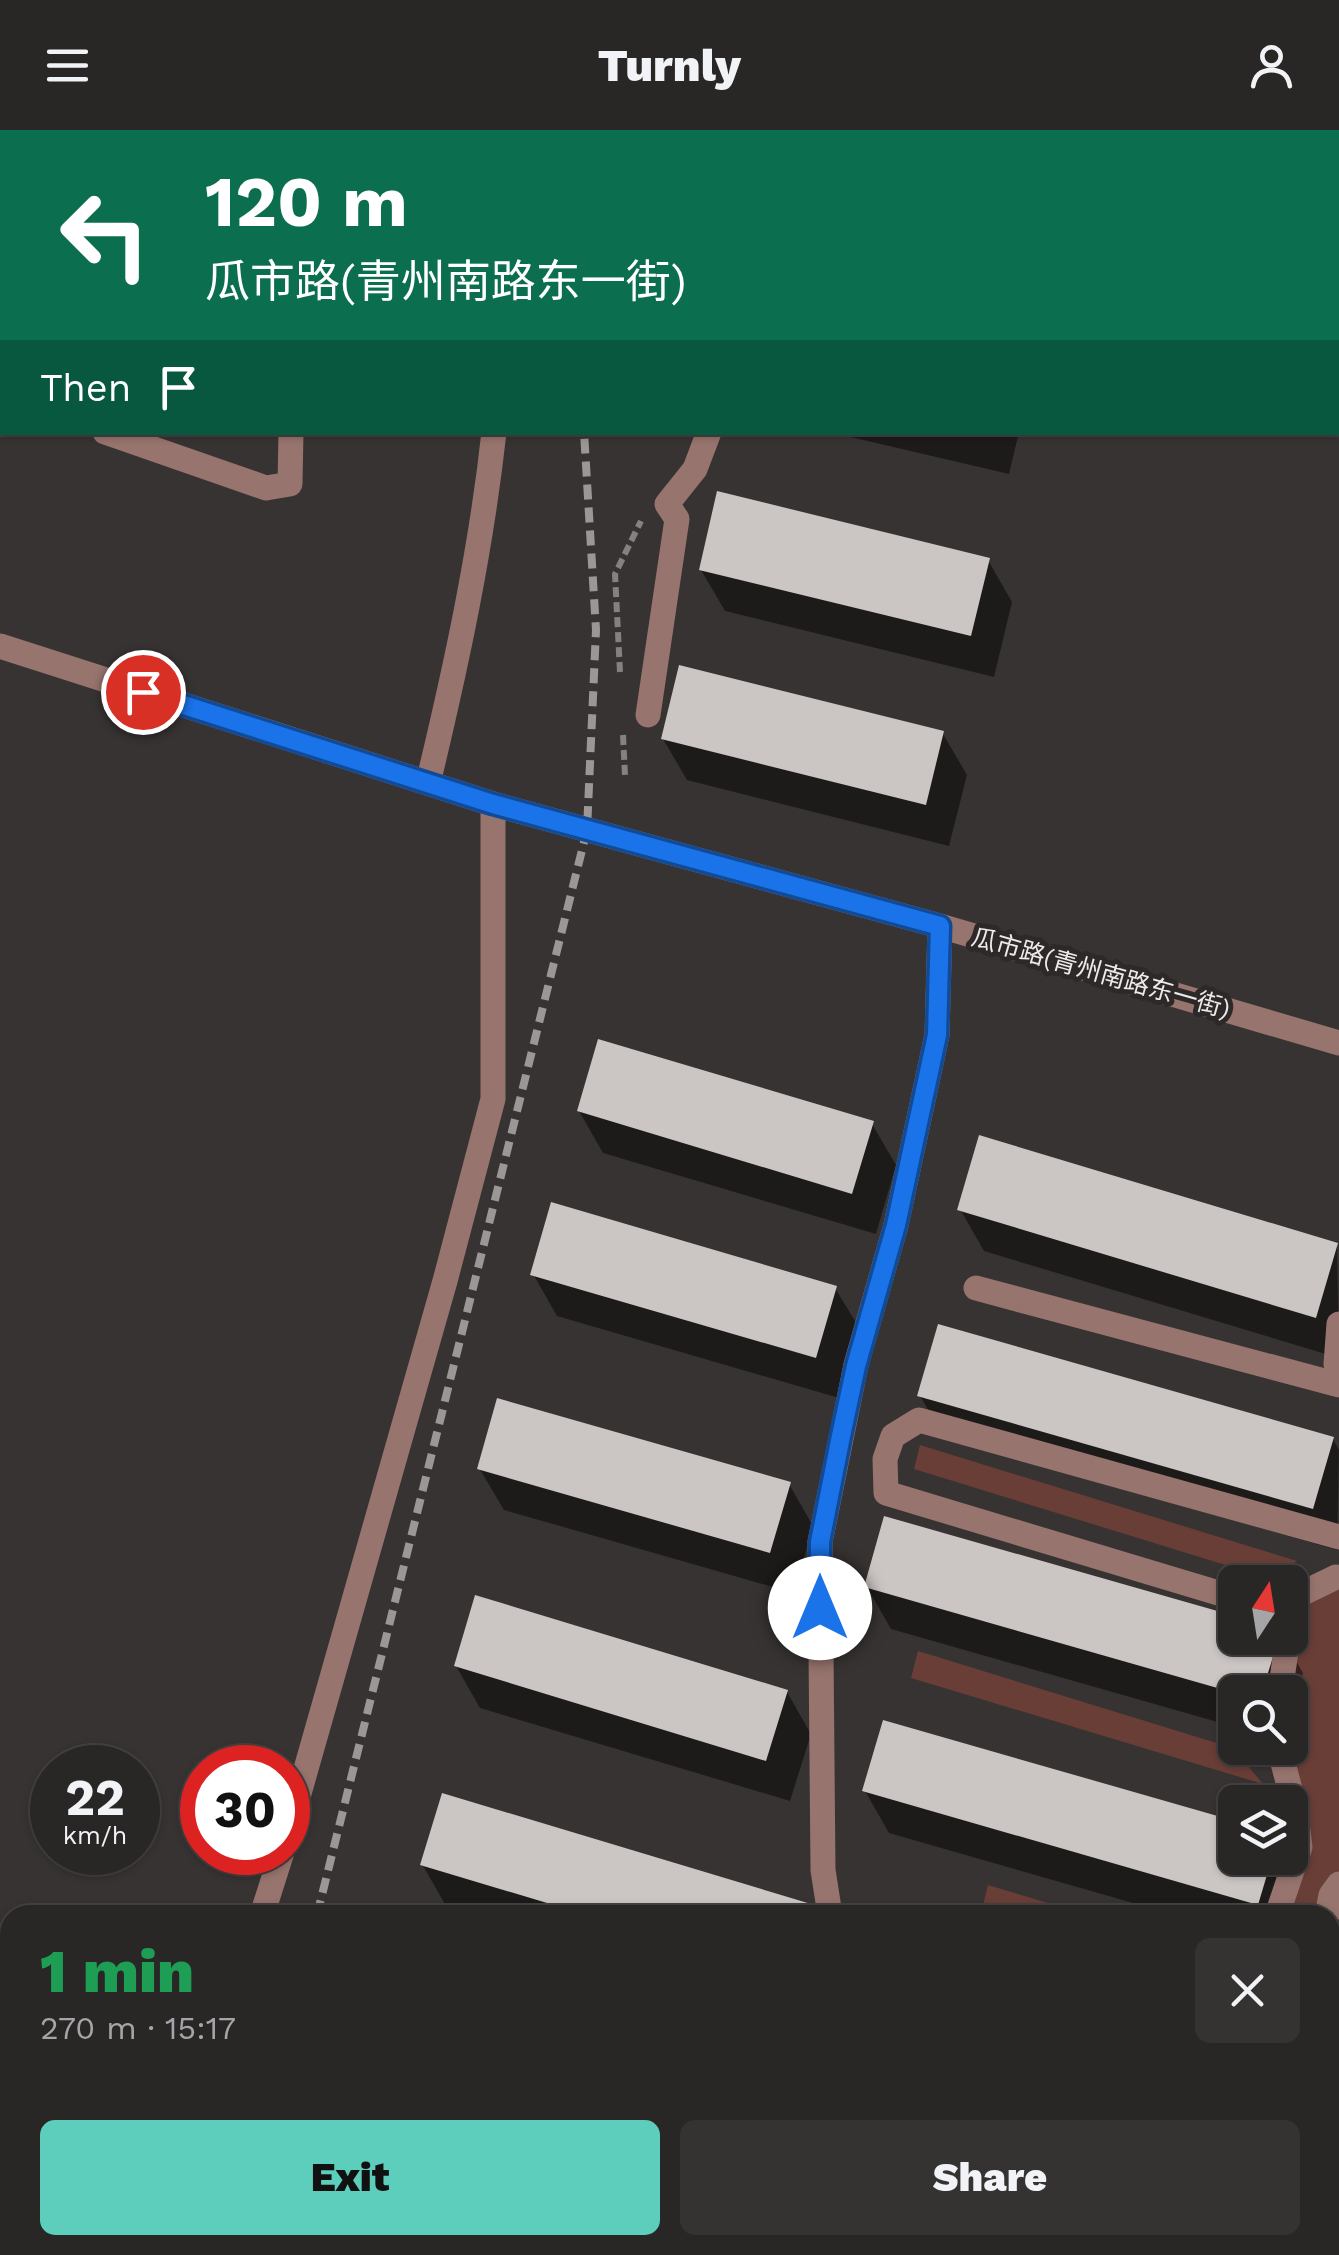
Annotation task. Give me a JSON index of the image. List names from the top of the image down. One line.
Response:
{"streets":{"street":["瓜市路(青州南路东一街)"]},"north":"top","page":{"header":"Turnly","turn":["120 m","瓜市路(青州南路东一街)"],"then":"Then","speed":"22 km/h","limit":"30","heading":["1 min","270 m · 15:17"],"buttons":["Exit","Share"]}}
